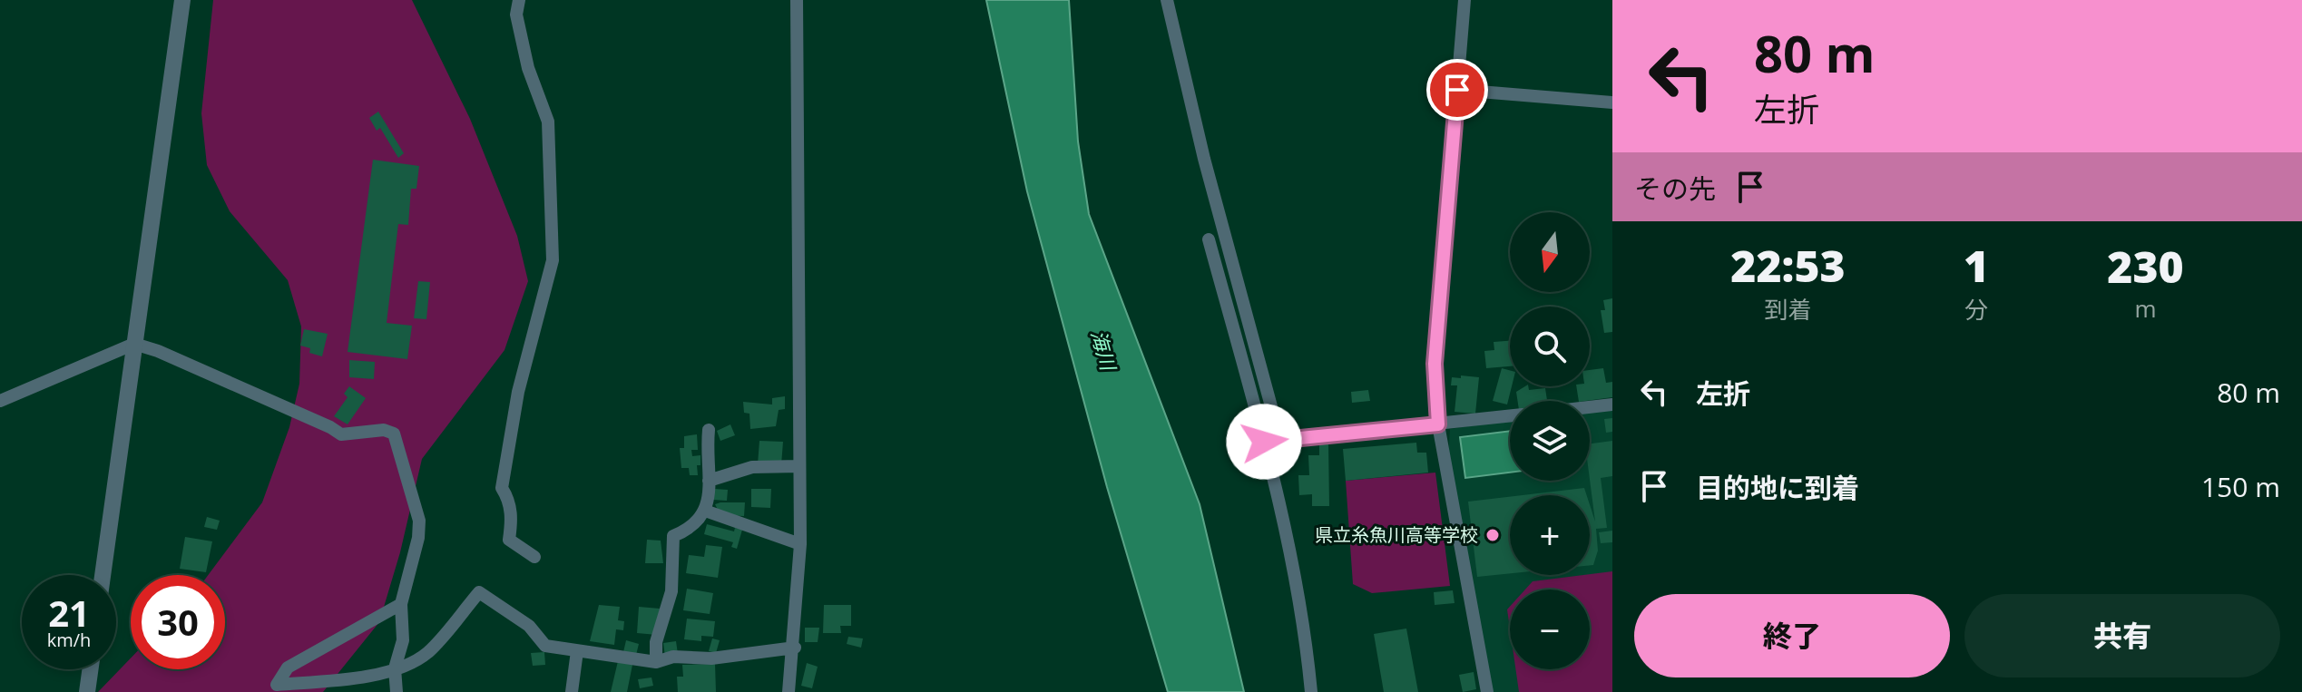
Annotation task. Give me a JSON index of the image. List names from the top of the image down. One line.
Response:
{"water":["海川"],"places":["県立糸魚川高等学校"],"north":"bottom","page":{"turn":["80 m","左折"],"then":"その先","map_buttons":["+","−"],"eta":["22:53","到着","1","分","230","m"],"list":[{"name":"左折","value":"80 m"},{"name":"目的地に到着","value":"150 m"}],"speed":"21 km/h","limit":"30","buttons":["終了","共有"]}}
